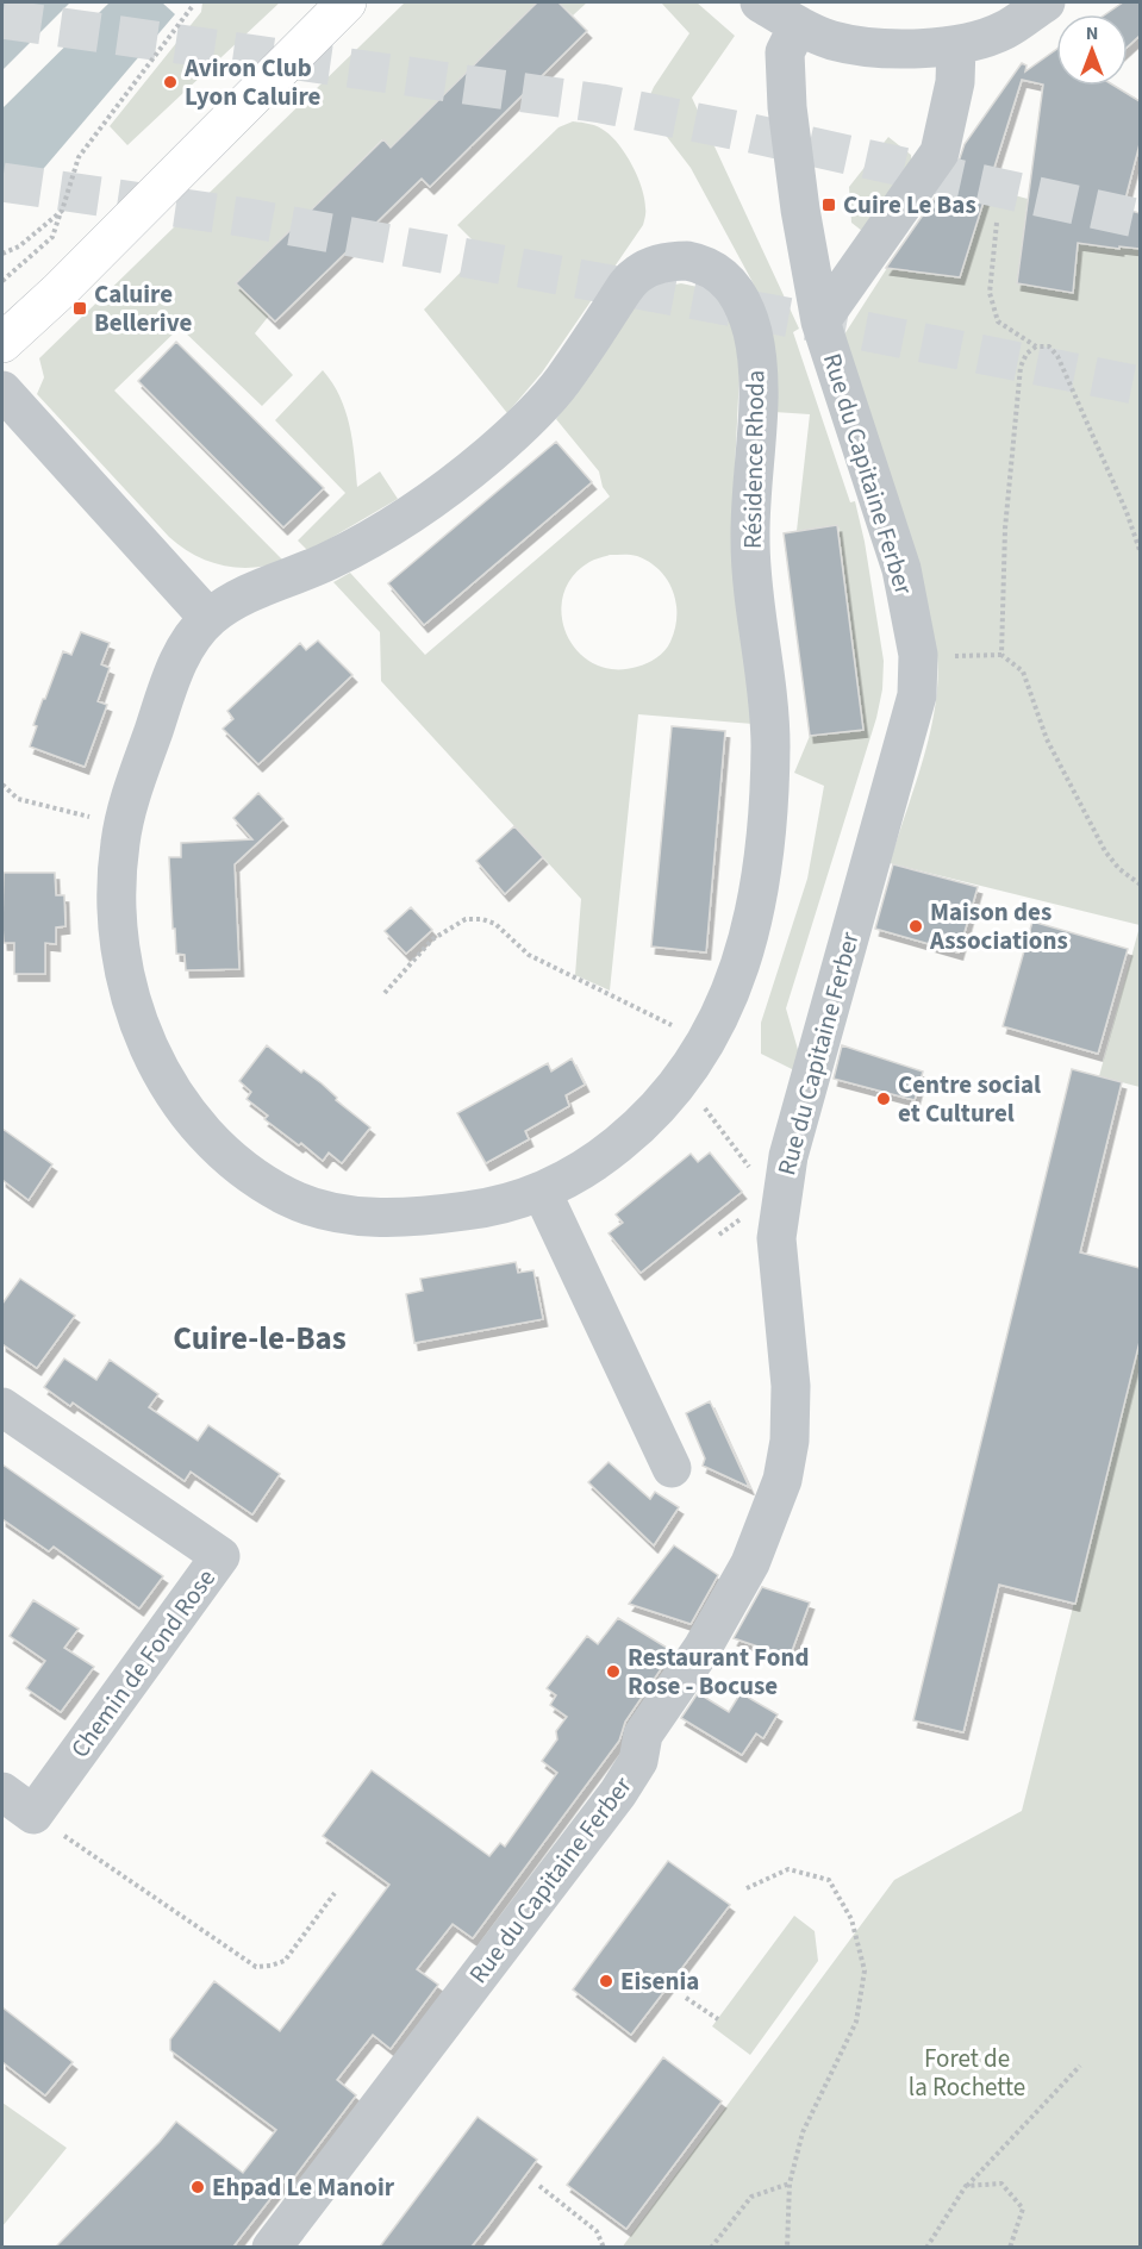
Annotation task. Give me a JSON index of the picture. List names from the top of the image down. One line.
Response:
{"streets":{"street":["Résidence Rhoda","Rue du Capitaine Ferber","Chemin de Fond Rose"]},"districts":["Cuire-le-Bas"],"parks":["Foret de la Rochette"],"places":{"other":["Aviron Club Lyon Caluire","Maison des Associations","Centre social et Culturel","Restaurant Fond Rose - Bocuse","Eisenia","Ehpad Le Manoir"],"transit":["Cuire Le Bas","Caluire Bellerive"]},"north":"top"}
